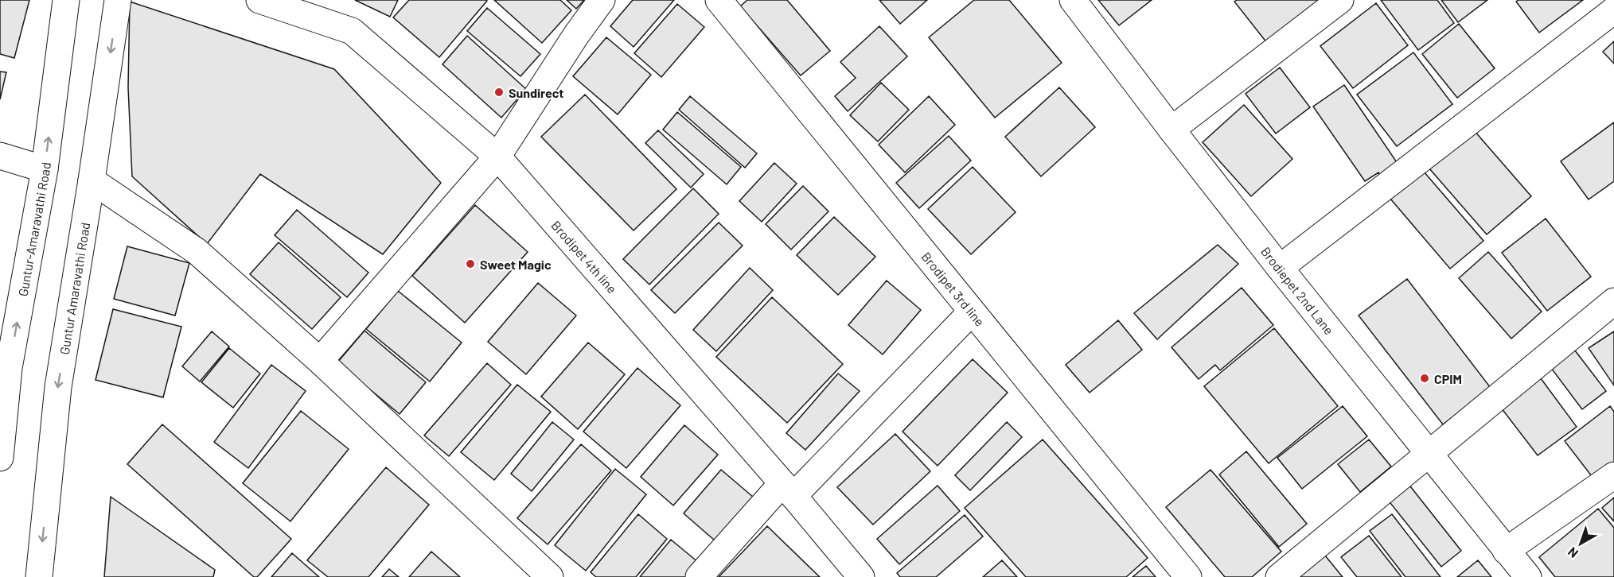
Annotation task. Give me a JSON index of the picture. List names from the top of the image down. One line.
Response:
{"streets":{"street":["Guntur-Amaravathi Road","Brodipet 4th line","Guntur Amaravathi Road","Brodipet 3rd line","Brodiepet 2nd Lane"]},"one_way":["Guntur-Amaravathi Road","Guntur Amaravathi Road"],"places":["Sundirect","Sweet Magic","CPIM"],"north":"bottom left"}
